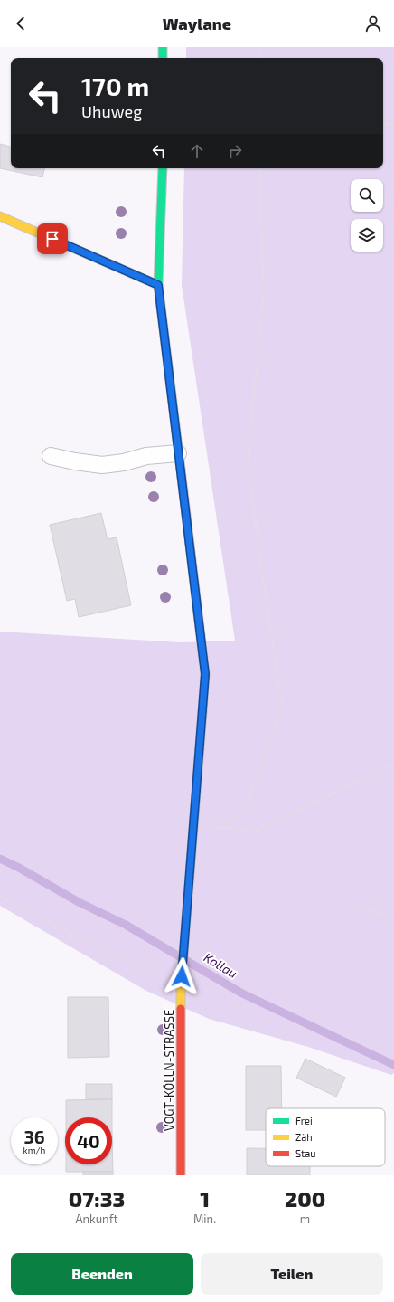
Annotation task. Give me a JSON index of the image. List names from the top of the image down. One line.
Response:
{"streets":{"street":["VOGT-KÖLLN-STRASSE"]},"water":["Kollau"],"legend":["Frei","Zäh","Stau"],"page":{"header":"Waylane","turn":["170 m","Uhuweg"],"speed":"36 km/h","limit":"40","eta":["07:33","Ankunft","1","Min.","200","m"],"buttons":["Beenden","Teilen"]}}
